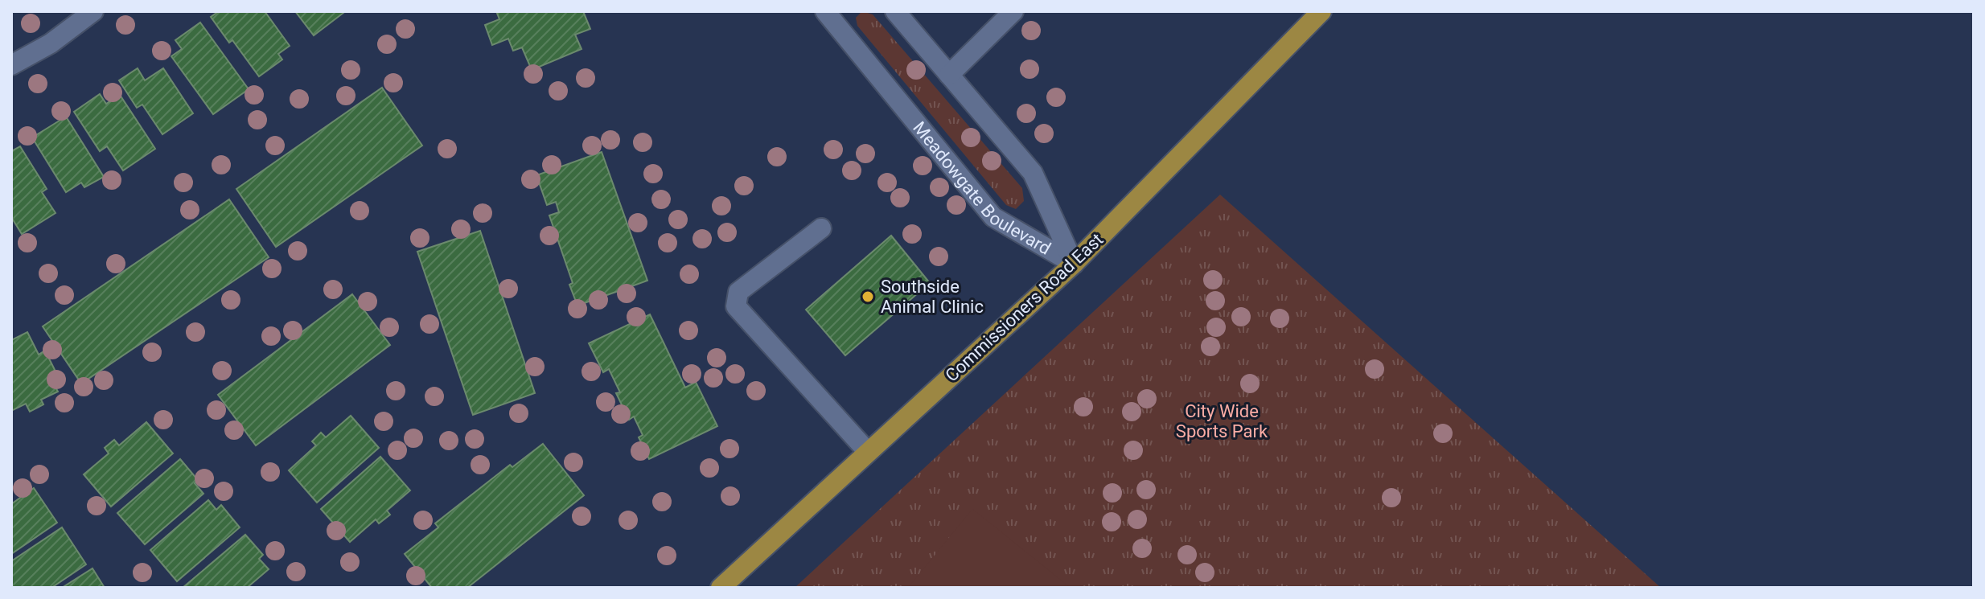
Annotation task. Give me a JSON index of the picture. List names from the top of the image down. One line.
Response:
{"streets":{"main road":["Commissioners Road East"],"street":["Meadowgate Boulevard"]},"crossings":[["Meadowgate Boulevard","Commissioners Road East"]],"parks":["City Wide Sports Park"],"places":["Southside Animal Clinic"]}
